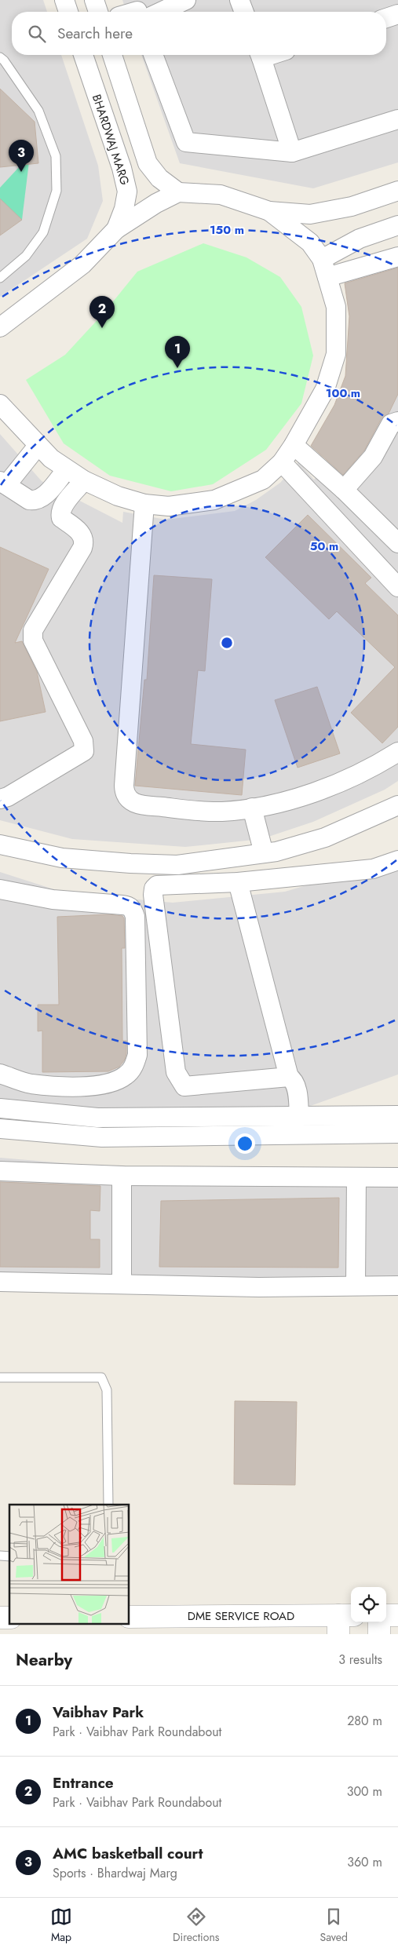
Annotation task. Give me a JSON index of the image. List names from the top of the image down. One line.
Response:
{"streets":{"street":["BHARDWAJ MARG","DME SERVICE ROAD"]},"page":{"search":"Search here","pins":["3","2","1"],"heading":["Nearby","3 results"],"list":[{"mark":"1","name":"Vaibhav Park","note":"Park · Vaibhav Park Roundabout","value":"280 m"},{"mark":"2","name":"Entrance","note":"Park · Vaibhav Park Roundabout","value":"300 m"},{"mark":"3","name":"AMC basketball court","note":"Sports · Bhardwaj Marg","value":"360 m"}],"nav":["Map","Directions","Saved"]},"rings":["150 m","100 m","50 m"]}
